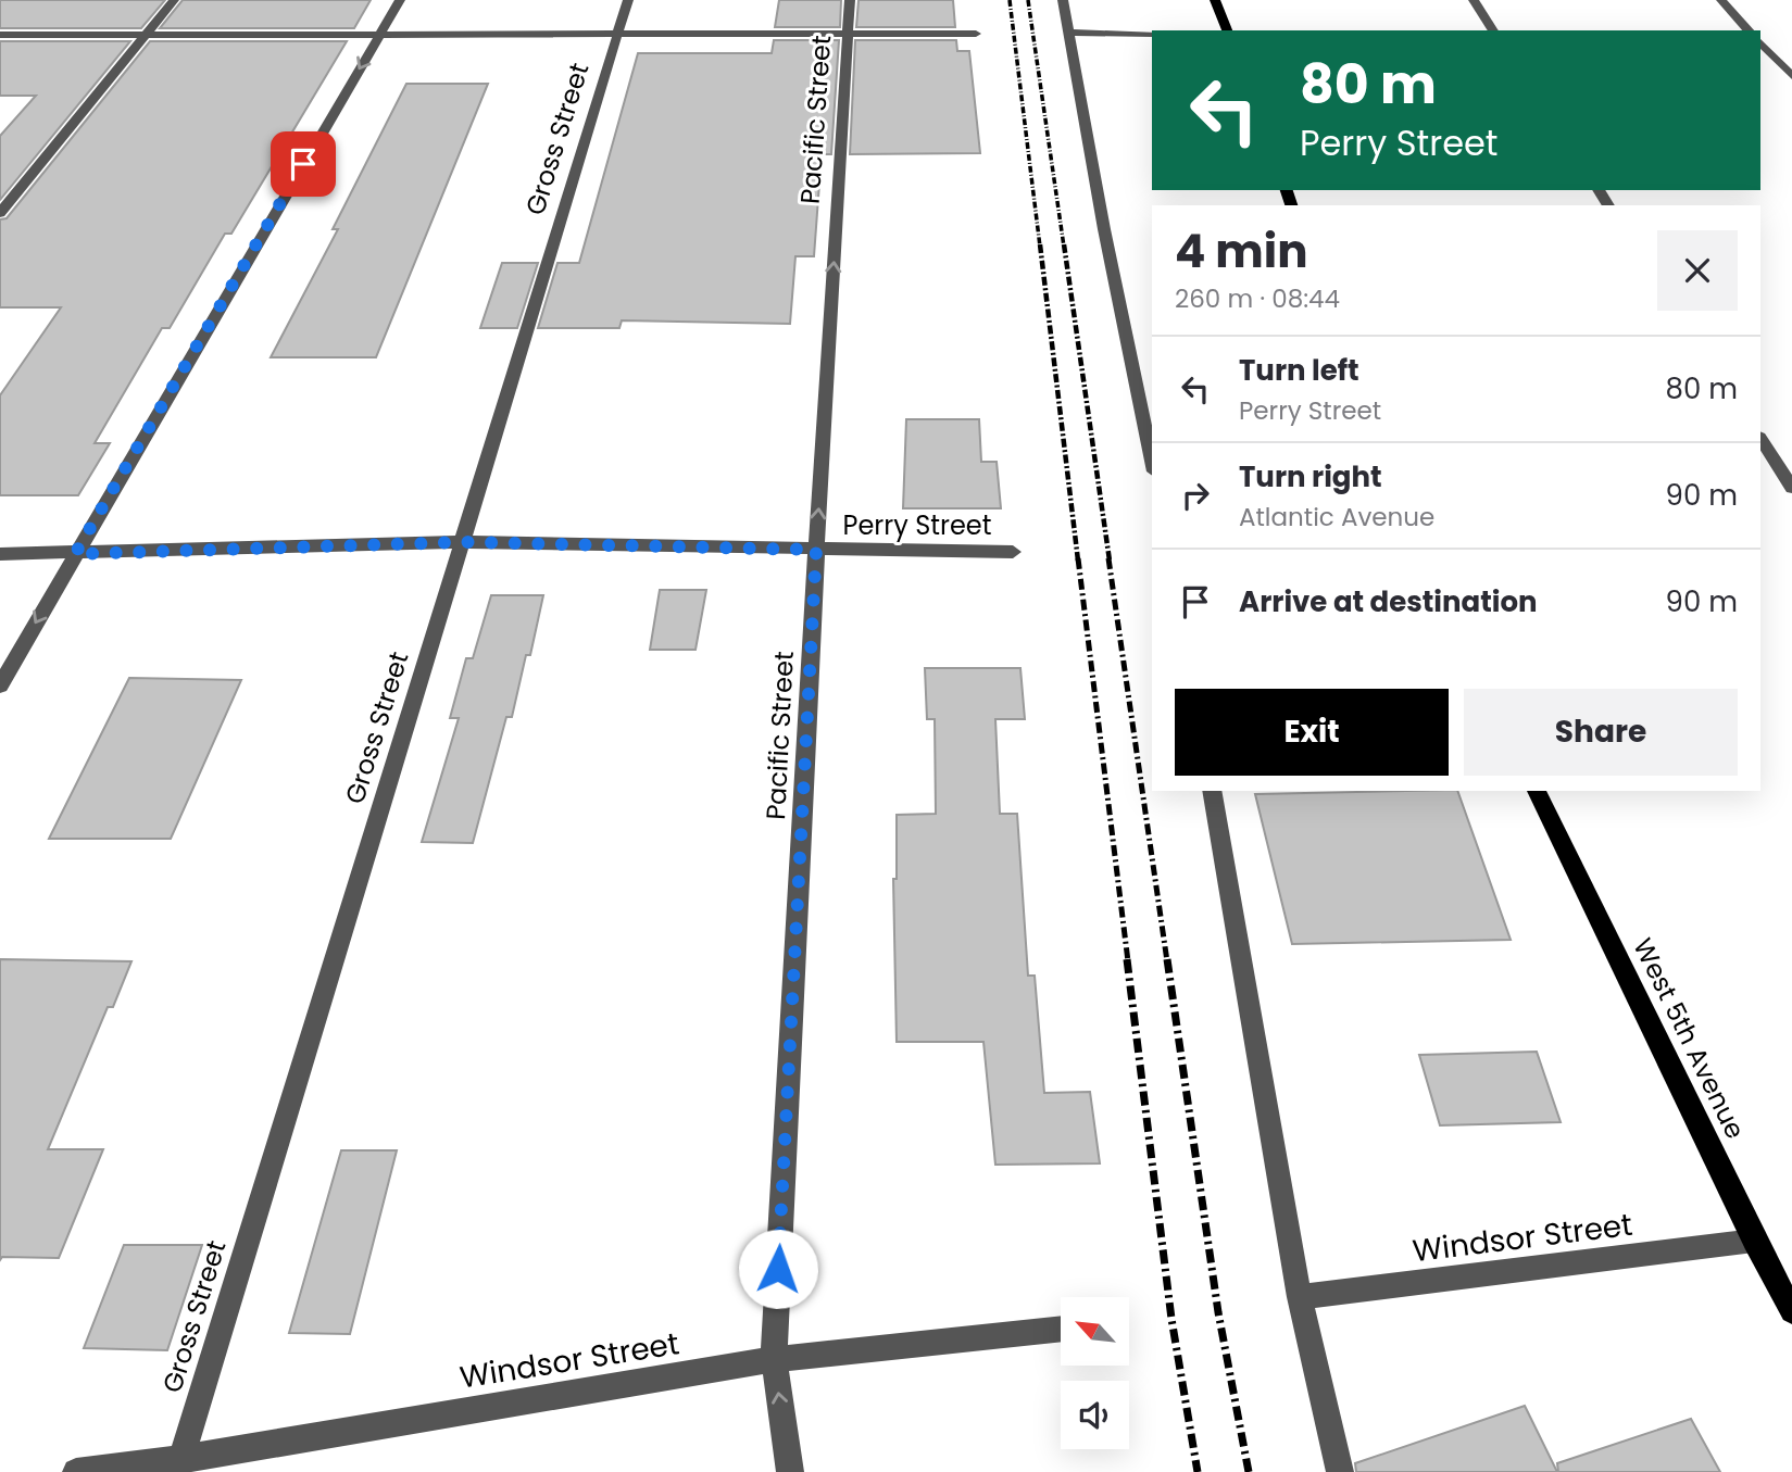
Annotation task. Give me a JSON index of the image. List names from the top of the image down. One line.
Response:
{"streets":{"main road":["West 5th Avenue"],"street":["Pacific Street","Gross Street","Perry Street","Windsor Street"]},"crossings":[["Pacific Street","Perry Street"],["Pacific Street","Windsor Street"],["Gross Street","Perry Street"],["Gross Street","Windsor Street"],["West 5th Avenue","Windsor Street"]],"one_way":["Pacific Street"],"north":"top left","page":{"turn":["80 m","Perry Street"],"heading":["4 min","260 m · 08:44"],"list":[{"name":"Turn left","note":"Perry Street","value":"80 m"},{"name":"Turn right","note":"Atlantic Avenue","value":"90 m"},{"name":"Arrive at destination","value":"90 m"}],"buttons":["Exit","Share"]}}
